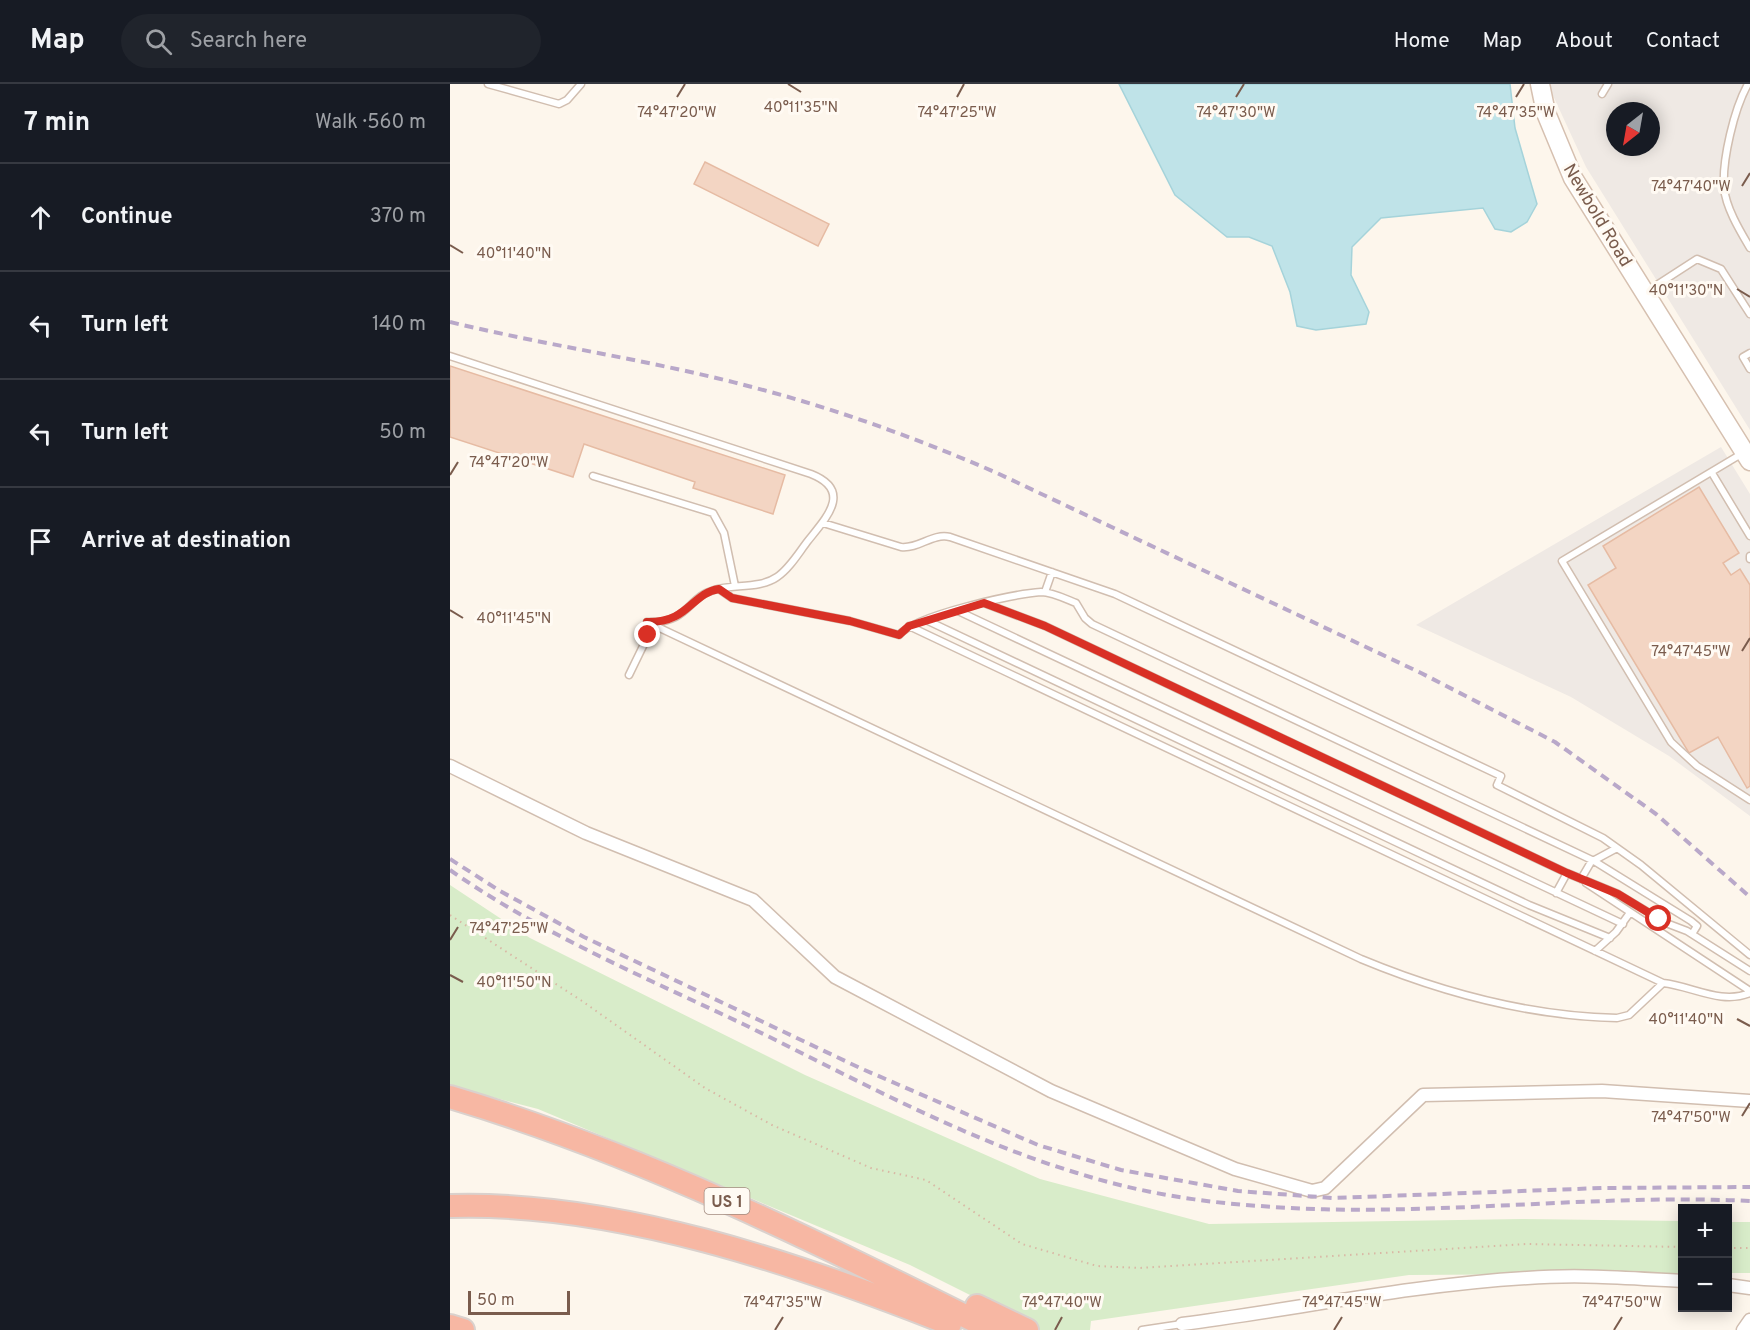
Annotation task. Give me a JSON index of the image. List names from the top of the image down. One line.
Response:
{"streets":{"highway":["US 1"],"main road":["Newbold Road"]},"scale_bar":"50 m","north":"bottom left","page":{"header":"Map","search":"Search here","nav":["Home","Map","About","Contact"],"heading":["7 min","Walk · 560 m"],"list":[["Continue","370 m"],["Turn left","140 m"],["Turn left","50 m"],"Arrive at destination"],"map_buttons":["+","−"],"scale":"50 m"},"coordinates":["40°11'35\"N","74°47'20\"W","74°47'25\"W","74°47'30\"W","74°47'35\"W","74°47'40\"W","40°11'40\"N","40°11'30\"N","40°11'45\"N","74°47'45\"W","40°11'50\"N","74°47'50\"W"]}
